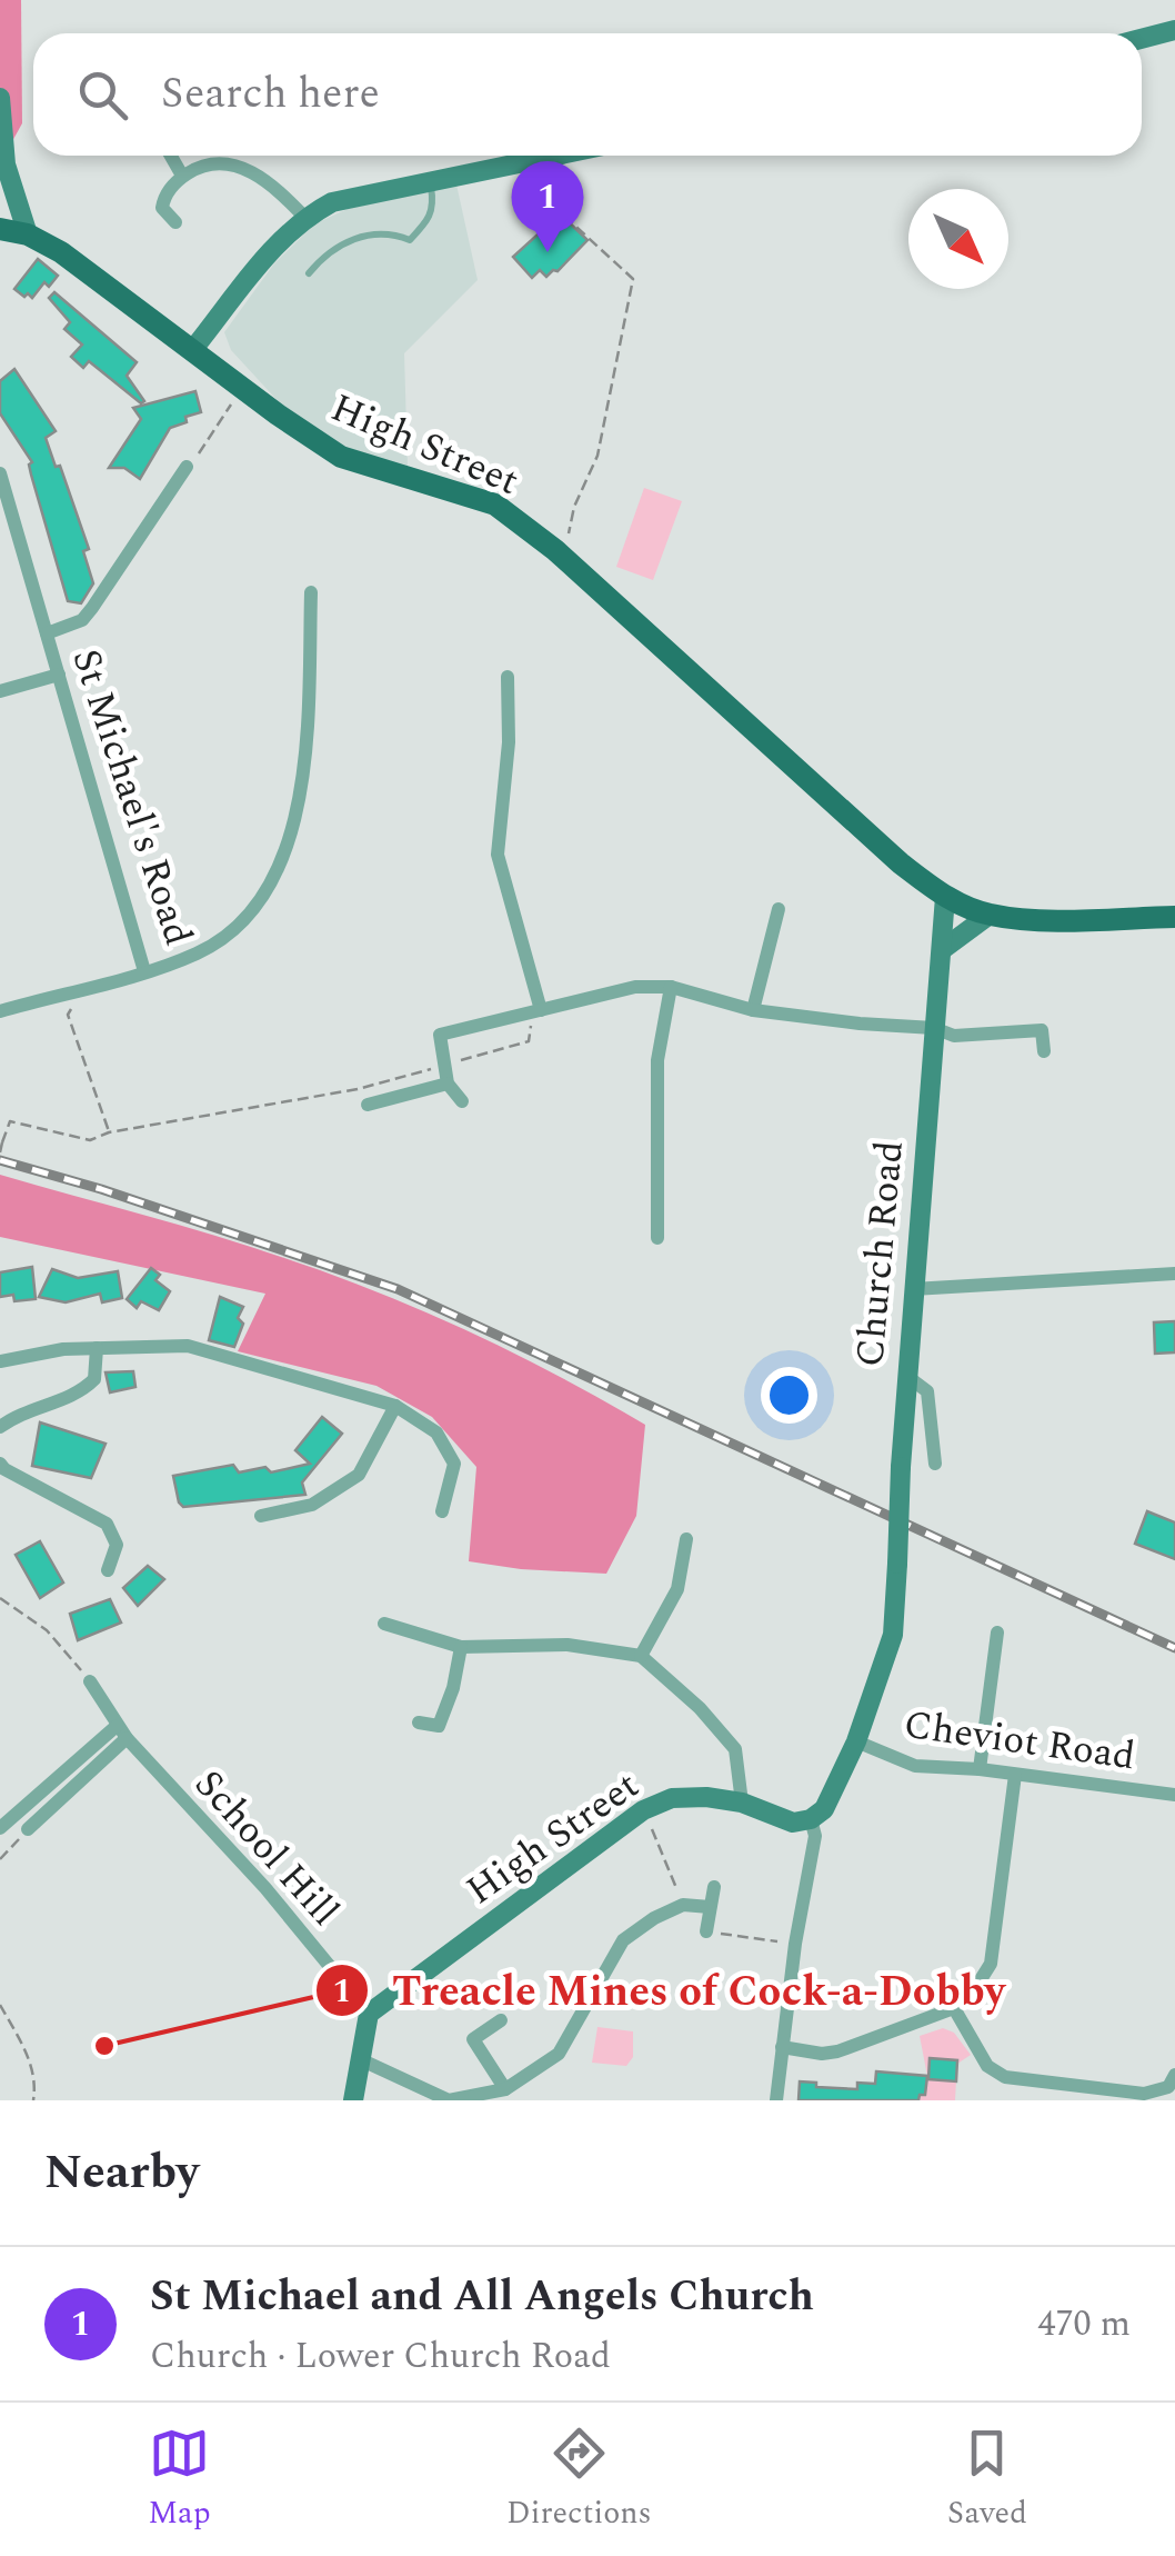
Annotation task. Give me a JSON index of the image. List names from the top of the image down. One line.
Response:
{"streets":{"main road":["High Street"],"street":["St Michael's Road","Church Road","Cheviot Road","School Hill"]},"crossings":[["High Street","Church Road"],["High Street","School Hill"],["Church Road","Cheviot Road"]],"places":["Treacle Mines of Cock-a-Dobby"],"north":"bottom right","page":{"search":"Search here","pins":"1","heading":"Nearby","list":[{"mark":"1","name":"St Michael and All Angels Church","note":"Church · Lower Church Road","value":"470 m"}],"nav":["Map","Directions","Saved"]}}
